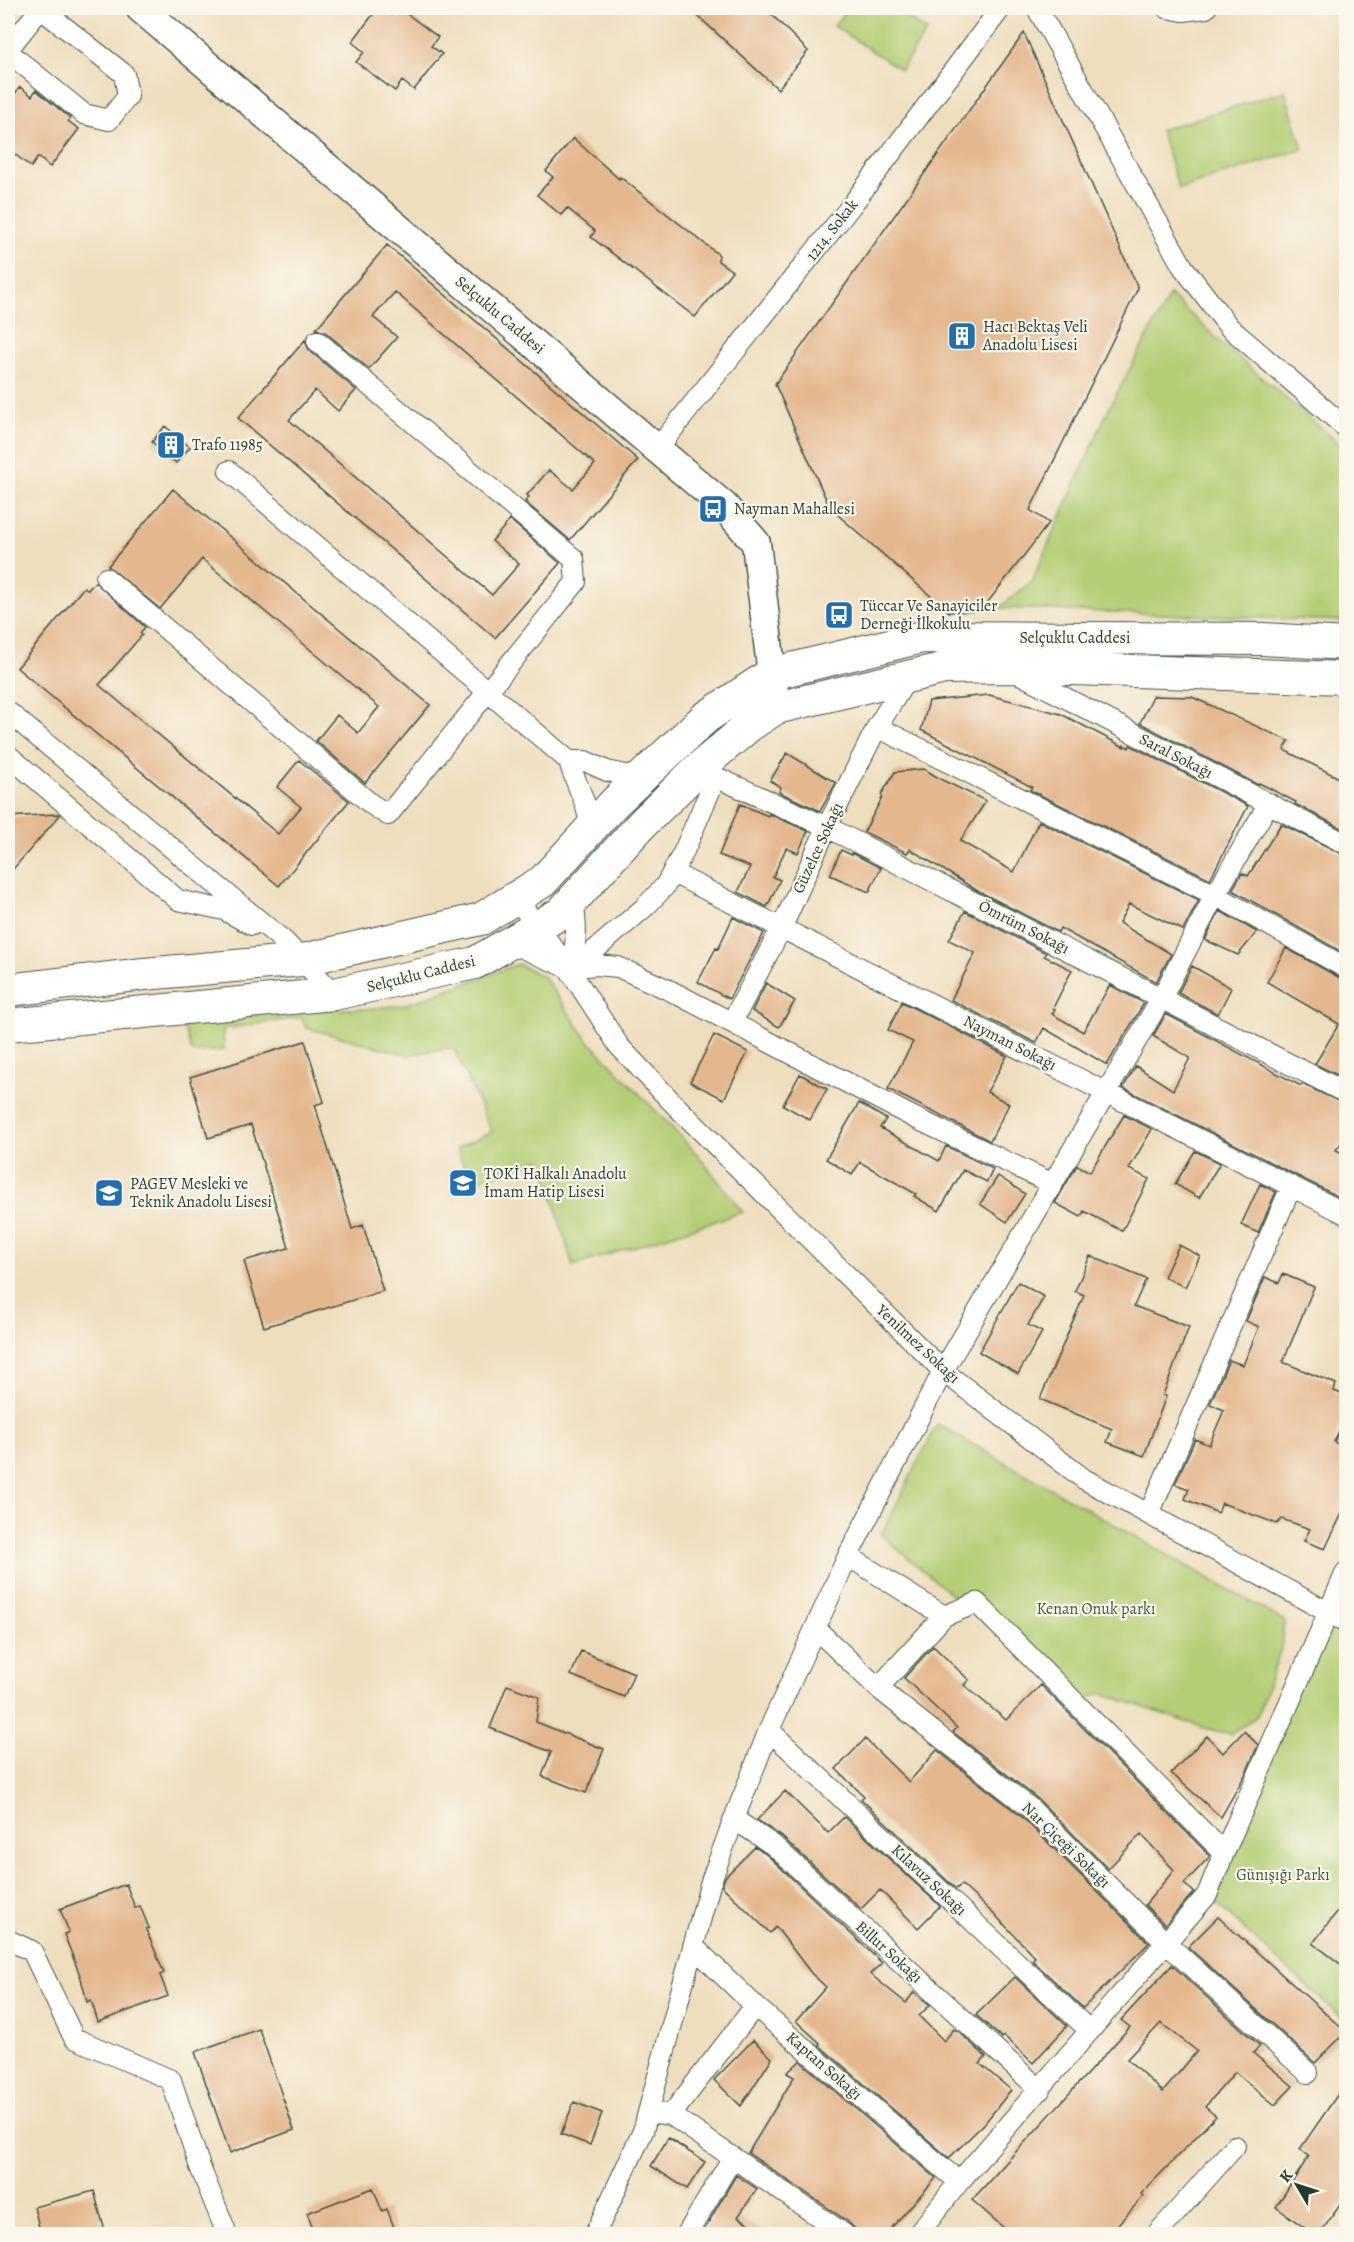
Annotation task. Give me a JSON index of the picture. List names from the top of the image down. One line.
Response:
{"streets":{"main road":["Selçuklu Caddesi"],"street":["1214. Sokak","Saral Sokağı","Güzelce Sokağı","Ömrüm Sokağı","Nayman Sokağı","Yenilmez Sokağı","Nar Çiçeği Sokağı","Kılavuz Sokağı","Billur Sokağı","Kaptan Sokağı"]},"crossings":[["1214. Sokak","Selçuklu Caddesi"],["Selçuklu Caddesi","Saral Sokağı"],["Selçuklu Caddesi","Güzelce Sokağı"],["Selçuklu Caddesi","Ömrüm Sokağı"],["Selçuklu Caddesi","Yenilmez Sokağı"],["Güzelce Sokağı","Ömrüm Sokağı"],["Güzelce Sokağı","Nayman Sokağı"]],"parks":["Kenan Onuk parkı","Günışığı Parkı"],"places":{"building":["Hacı Bektaş Veli Anadolu Lisesi","Trafo 11985"],"bus stop":["Nayman Mahallesi","Tüccar Ve Sanayiciler Derneği İlkokulu"],"school or university":["TOKİ Halkalı Anadolu İmam Hatip Lisesi","PAGEV Mesleki ve Teknik Anadolu Lisesi"]},"north":"top left"}
